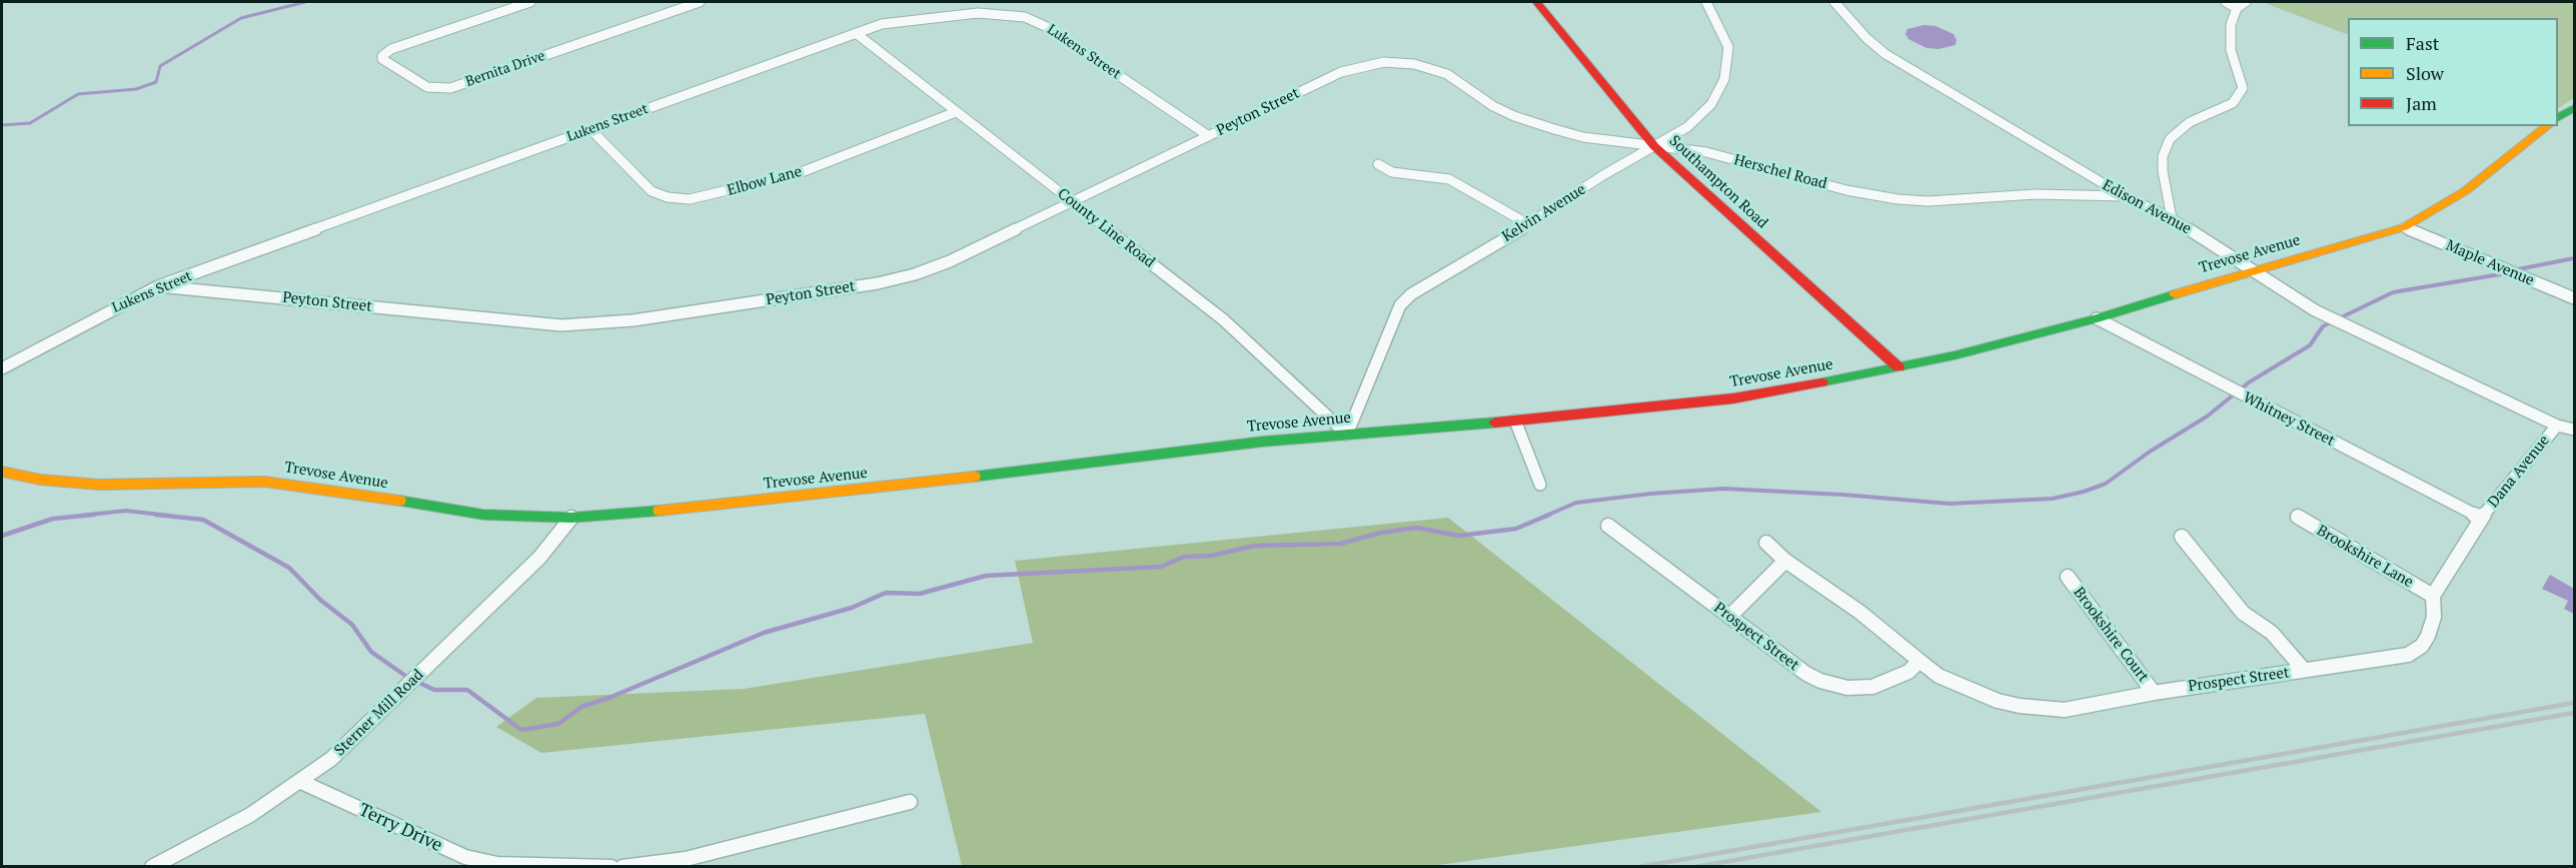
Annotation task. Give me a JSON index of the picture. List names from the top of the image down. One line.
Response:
{"streets":{"street":["Lukens Street","Bernita Drive","Peyton Street","Herschel Road","Elbow Lane","Southampton Road","Edison Avenue","Kelvin Avenue","County Line Road","Trevose Avenue","Maple Avenue","Whitney Street","Dana Avenue","Brookshire Lane","Brookshire Court","Prospect Street","Sterner Mill Road","Terry Drive"]},"crossings":[["Lukens Street","Peyton Street"],["Lukens Street","Elbow Lane"],["Lukens Street","County Line Road"],["Peyton Street","Herschel Road"],["Peyton Street","County Line Road"],["Herschel Road","Southampton Road"],["Herschel Road","Edison Avenue"],["Herschel Road","Kelvin Avenue"],["Elbow Lane","County Line Road"],["Southampton Road","Kelvin Avenue"],["Southampton Road","Trevose Avenue"],["Edison Avenue","Trevose Avenue"],["Edison Avenue","Dana Avenue"],["Kelvin Avenue","County Line Road"],["Kelvin Avenue","Trevose Avenue"],["County Line Road","Trevose Avenue"],["Trevose Avenue","Maple Avenue"],["Trevose Avenue","Whitney Street"],["Trevose Avenue","Sterner Mill Road"],["Whitney Street","Dana Avenue"],["Whitney Street","Prospect Street"],["Dana Avenue","Prospect Street"],["Brookshire Lane","Prospect Street"],["Brookshire Court","Prospect Street"],["Sterner Mill Road","Terry Drive"]],"legend":["Fast","Slow","Jam"]}
